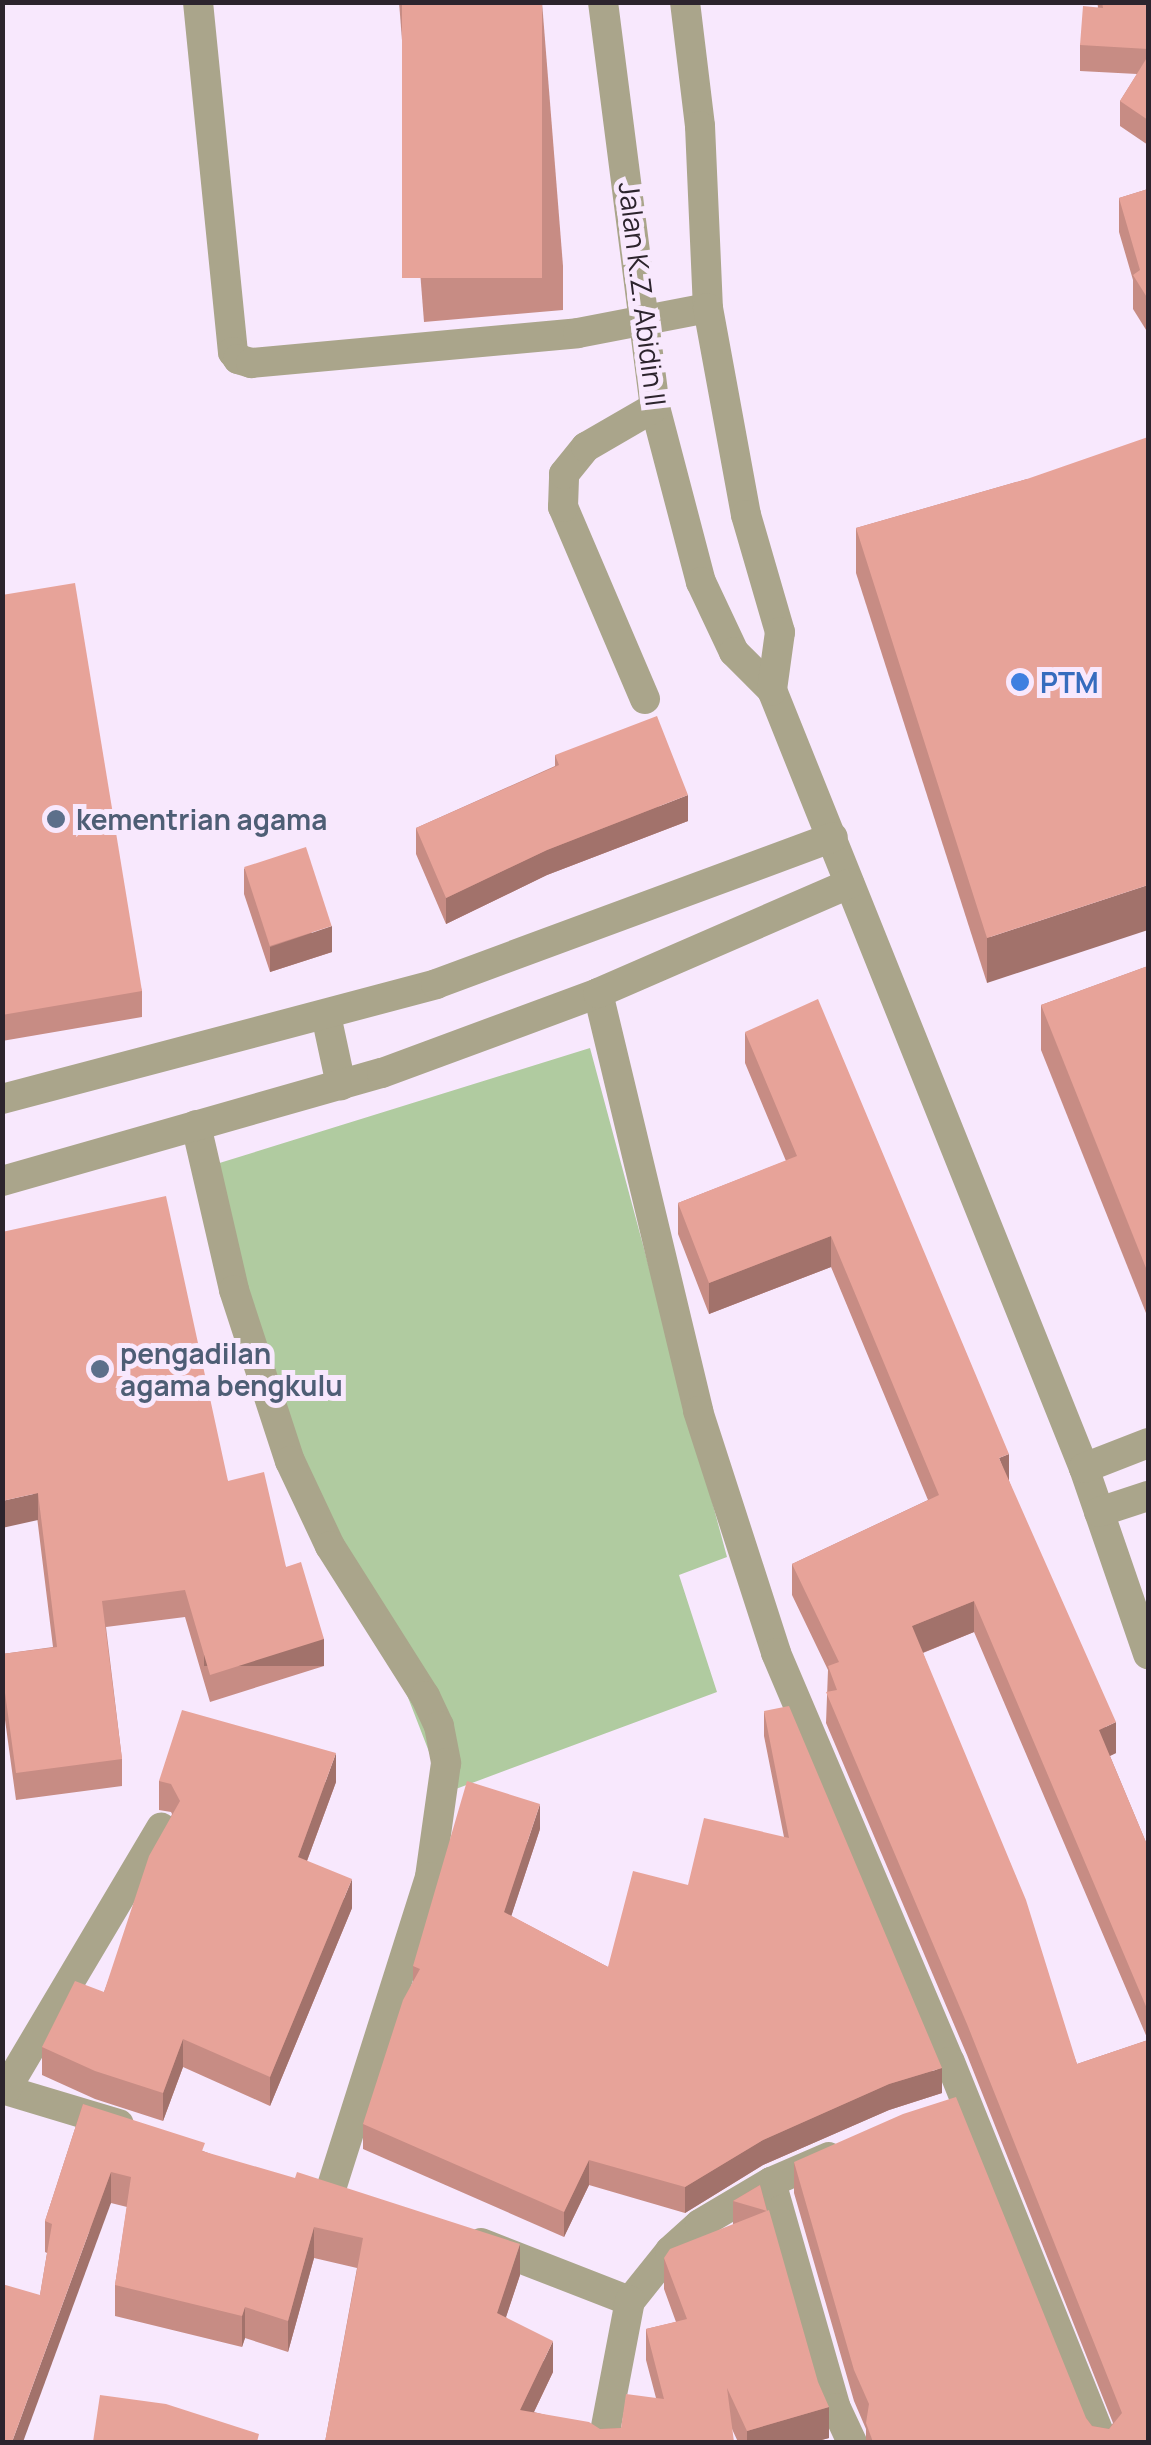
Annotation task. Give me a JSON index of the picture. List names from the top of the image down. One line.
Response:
{"streets":{"street":["Jalan K.Z. Abidin II"]},"places":["PTM","kementrian agama","pengadilan agama bengkulu"]}
